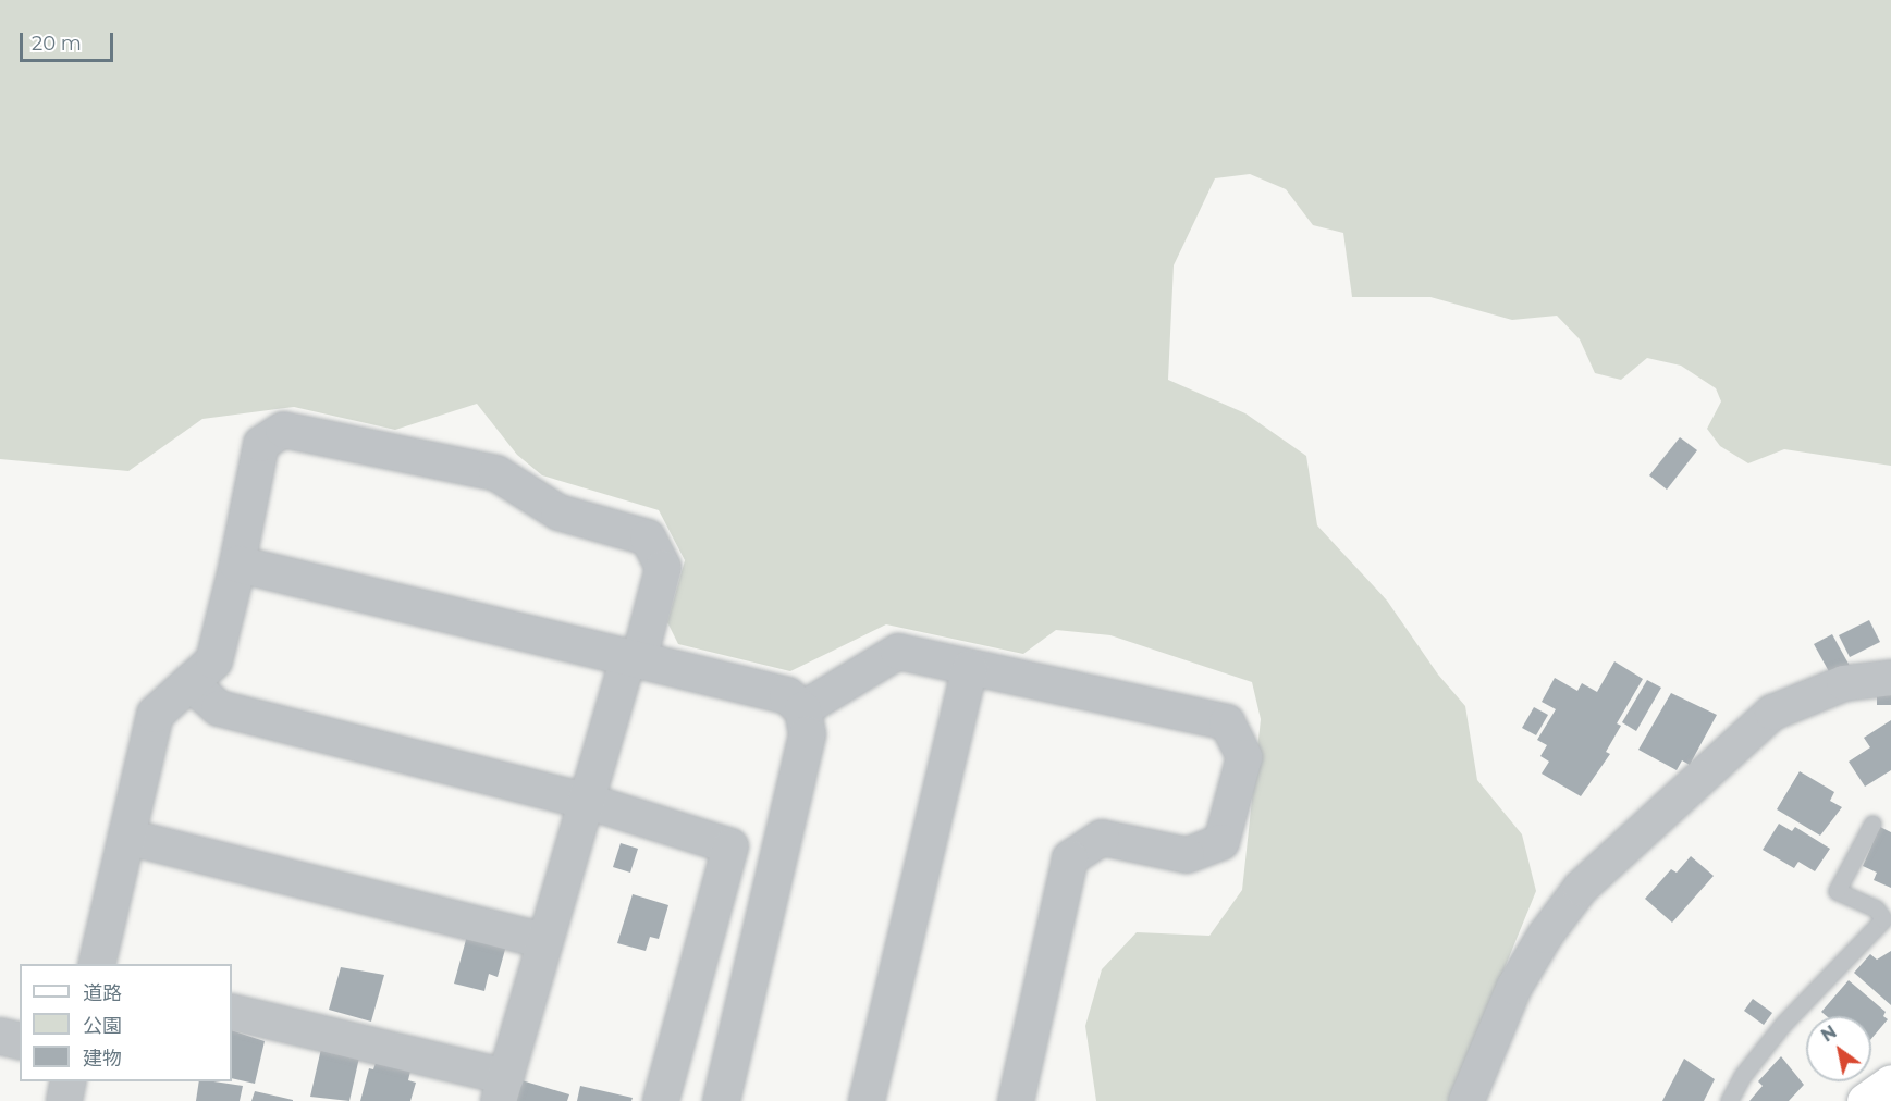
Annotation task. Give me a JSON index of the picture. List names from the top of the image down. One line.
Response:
{"legend":["道路","公園","建物"],"scale_bar":"20 m","north":"top left"}
